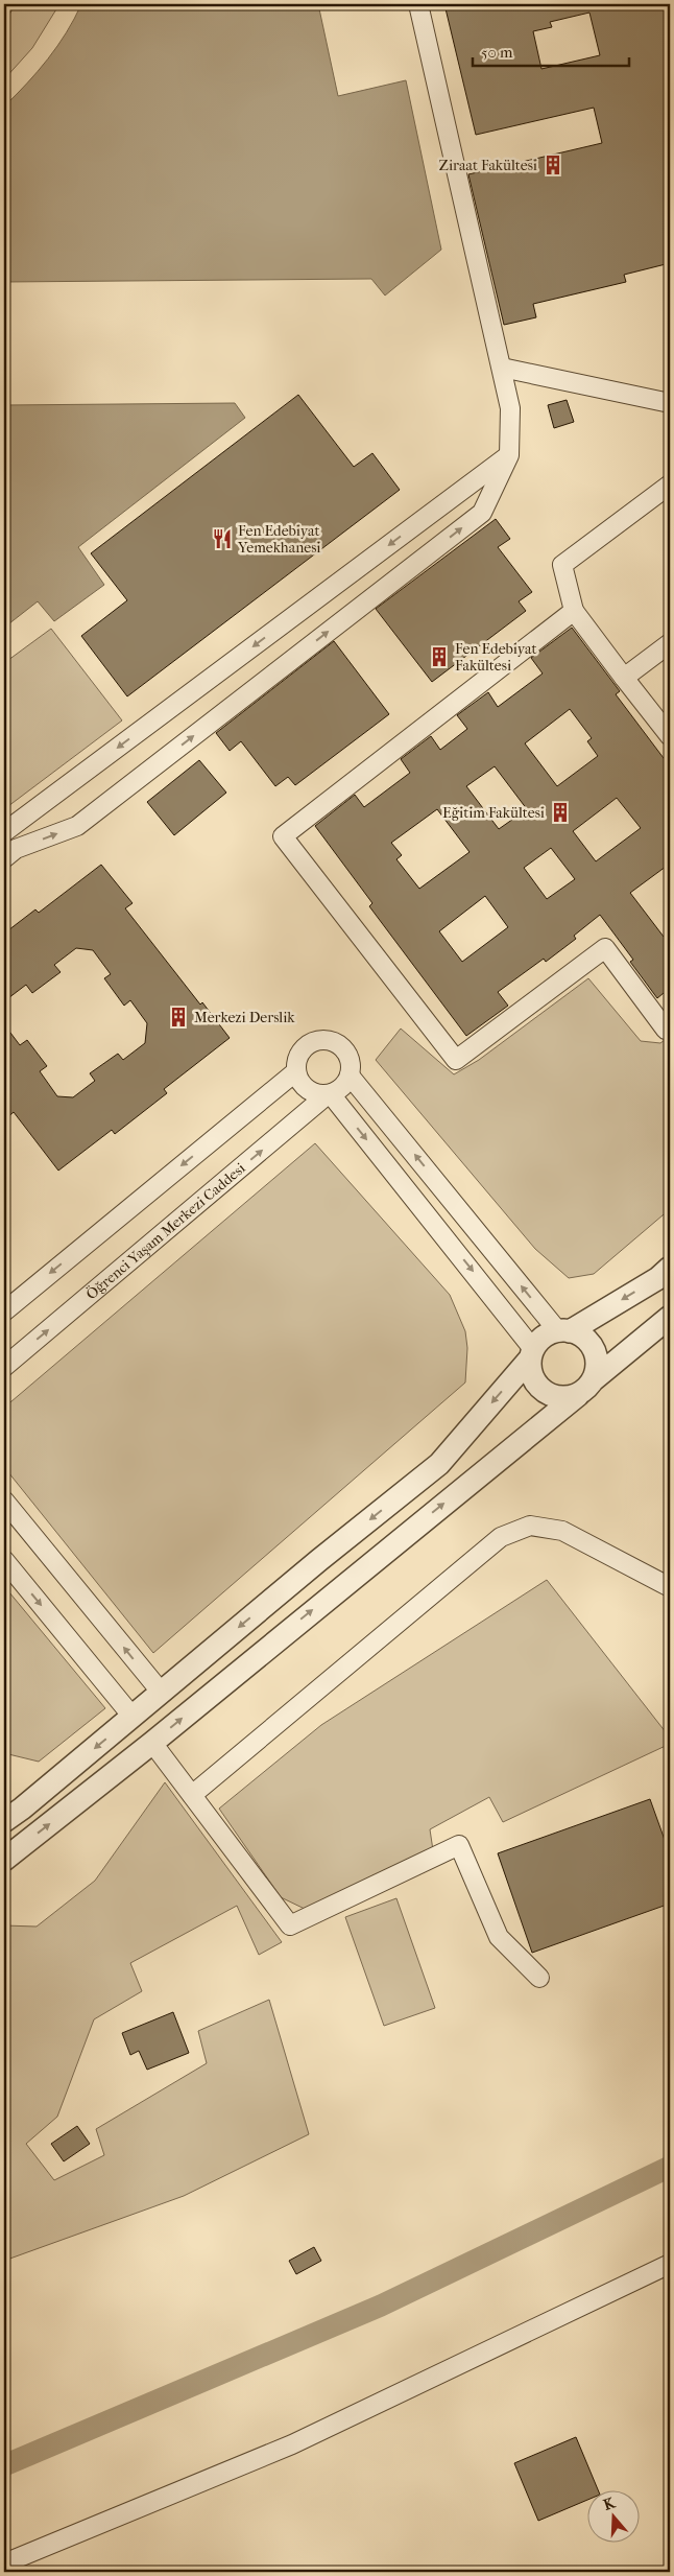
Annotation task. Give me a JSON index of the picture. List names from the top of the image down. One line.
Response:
{"streets":{"street":["Öğrenci Yaşam Merkezi Caddesi"]},"places":{"building":["Ziraat Fakültesi","Fen Edebiyat Fakültesi","Eğitim Fakültesi","Merkezi Derslik"],"restaurant":["Fen Edebiyat Yemekhanesi"]},"scale_bar":"50 m","north":"top"}
